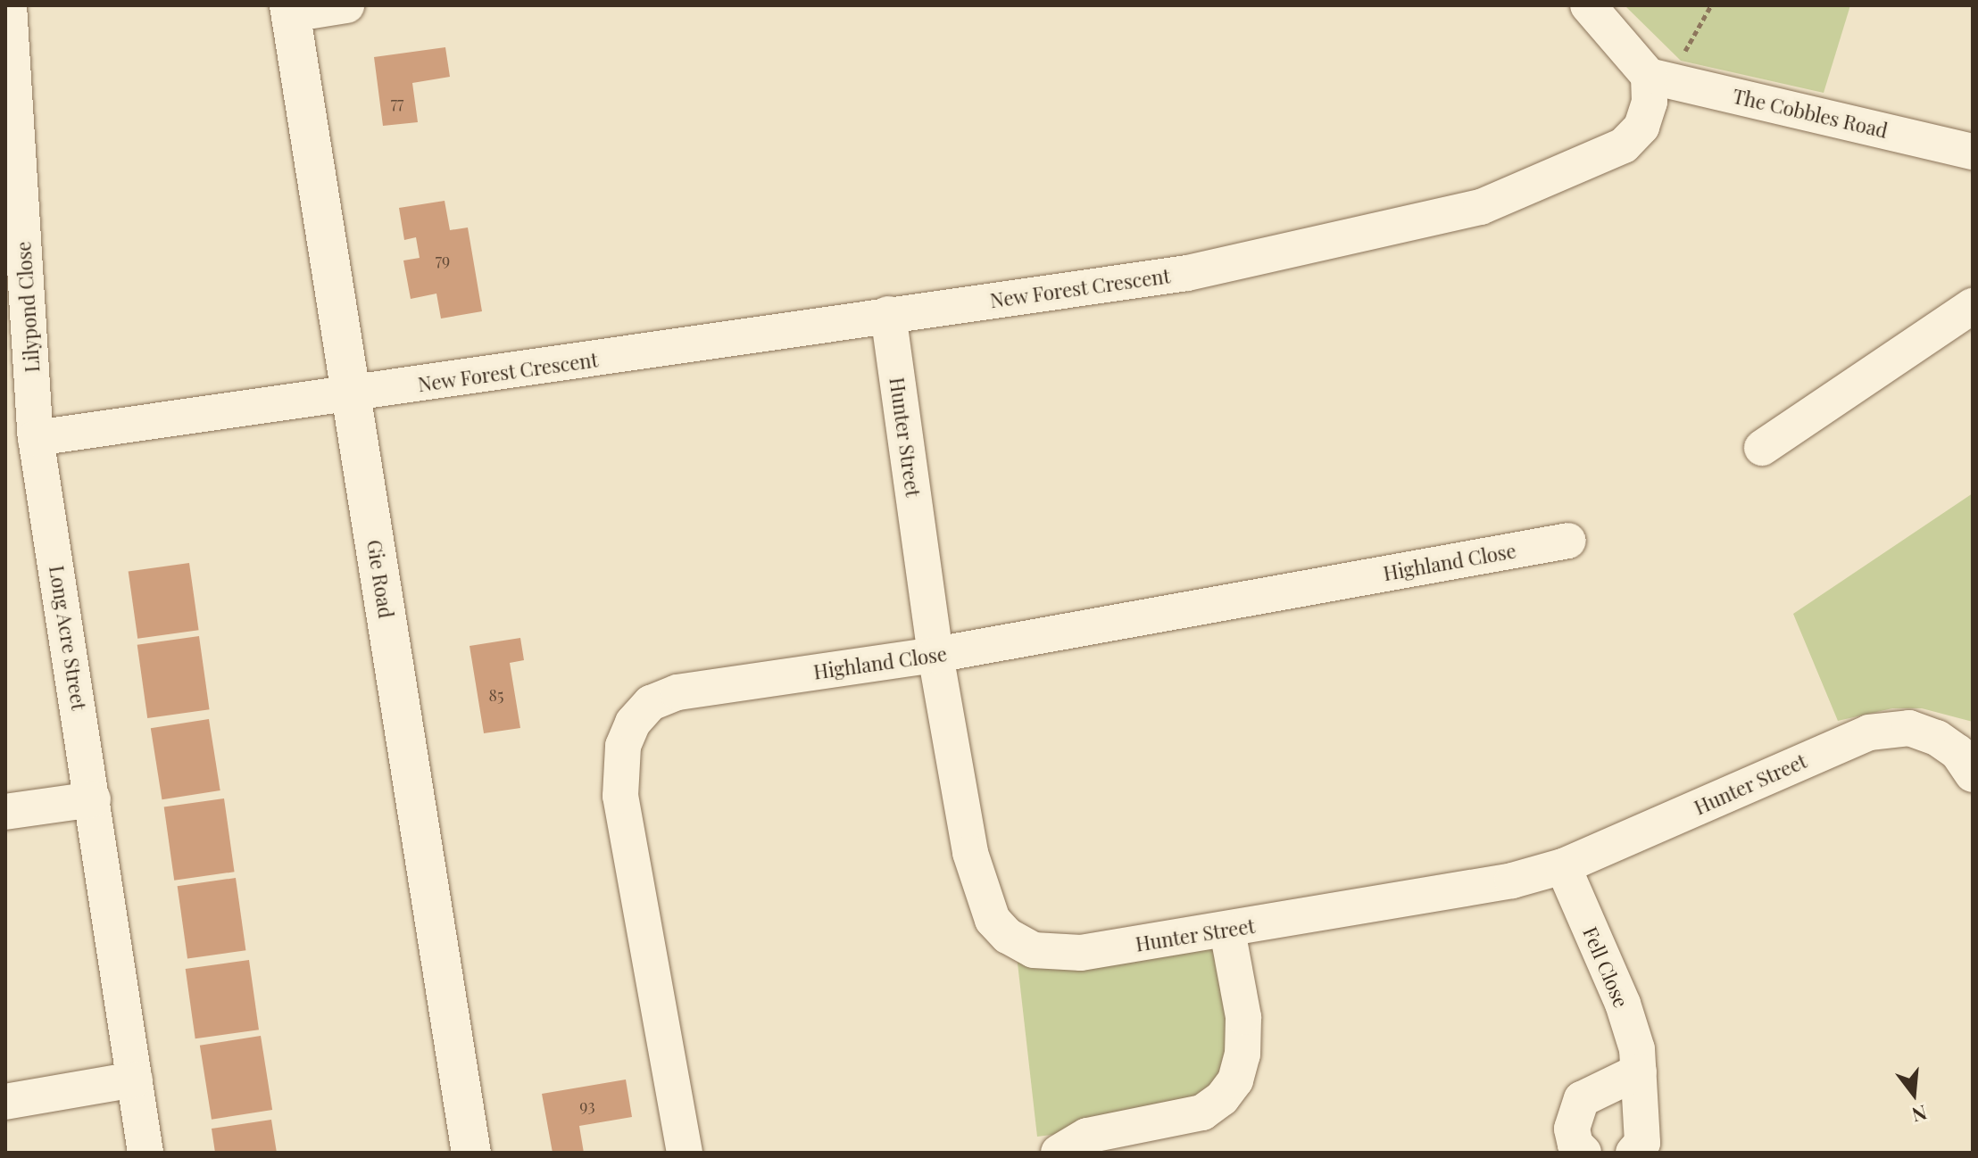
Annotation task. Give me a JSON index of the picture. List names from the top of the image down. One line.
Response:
{"streets":{"street":["The Cobbles Road","New Forest Crescent","Lilypond Close","Hunter Street","Highland Close","Gie Road","Long Acre Street","Fell Close"]},"crossings":[["The Cobbles Road","New Forest Crescent"],["New Forest Crescent","Hunter Street"],["New Forest Crescent","Gie Road"],["Lilypond Close","Long Acre Street"],["Hunter Street","Highland Close"],["Hunter Street","Fell Close"]],"house_numbers":["77","79","85","93"],"north":"bottom"}
